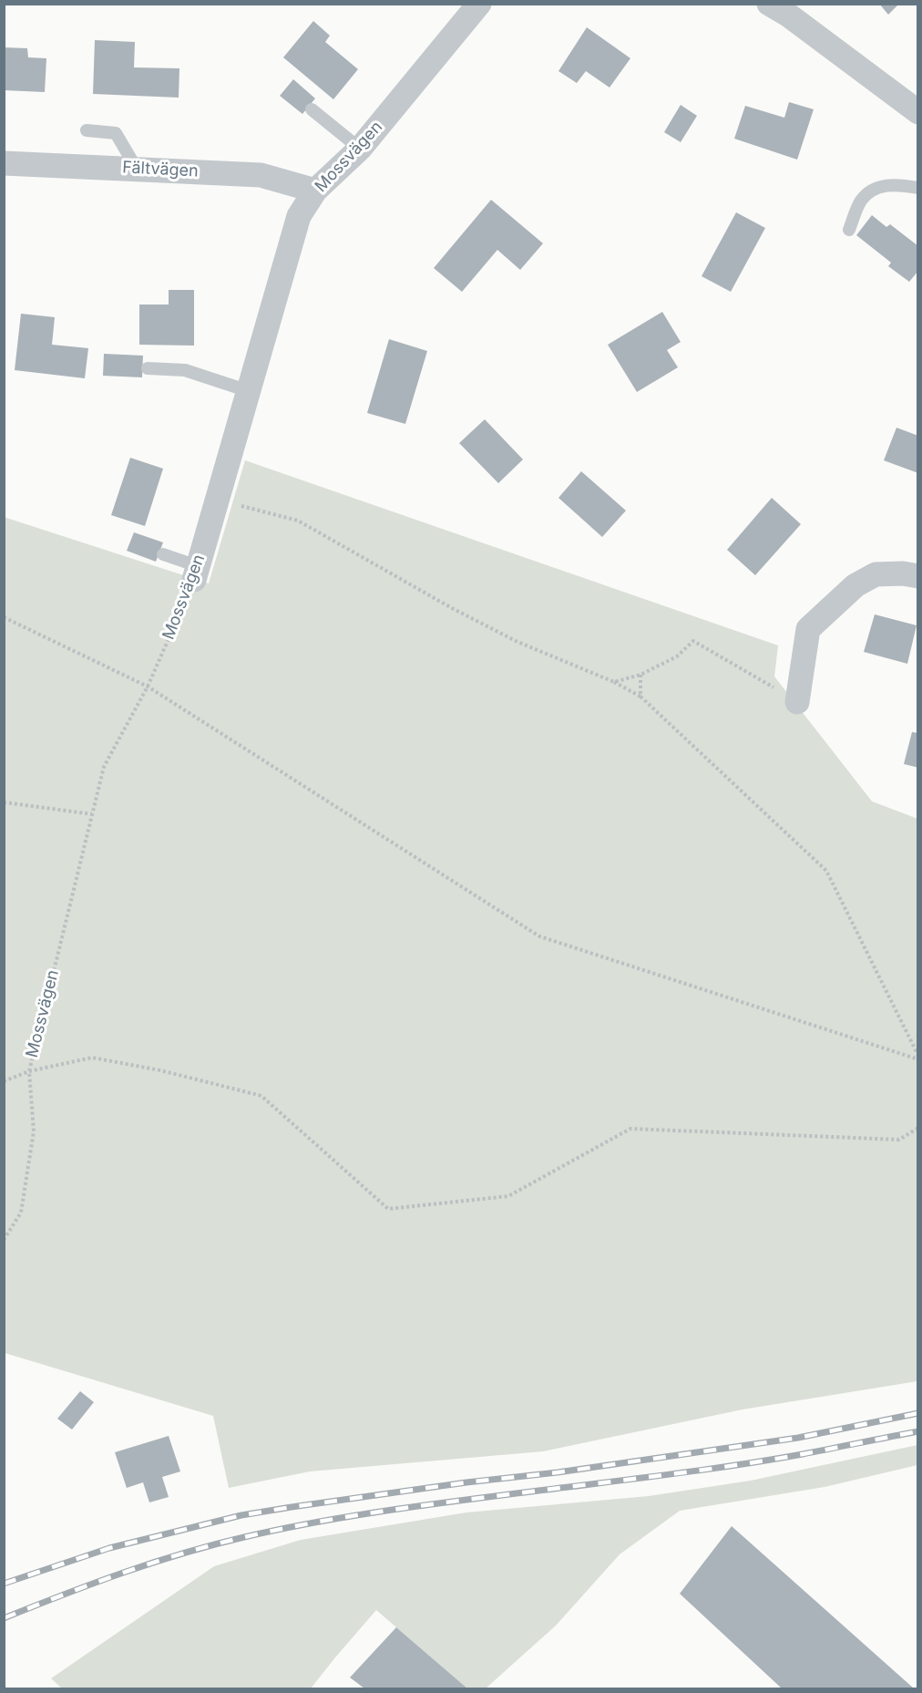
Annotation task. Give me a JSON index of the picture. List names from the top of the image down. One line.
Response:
{"streets":{"street":["Mossvägen","Fältvägen"]},"crossings":[["Mossvägen","Fältvägen"]]}
